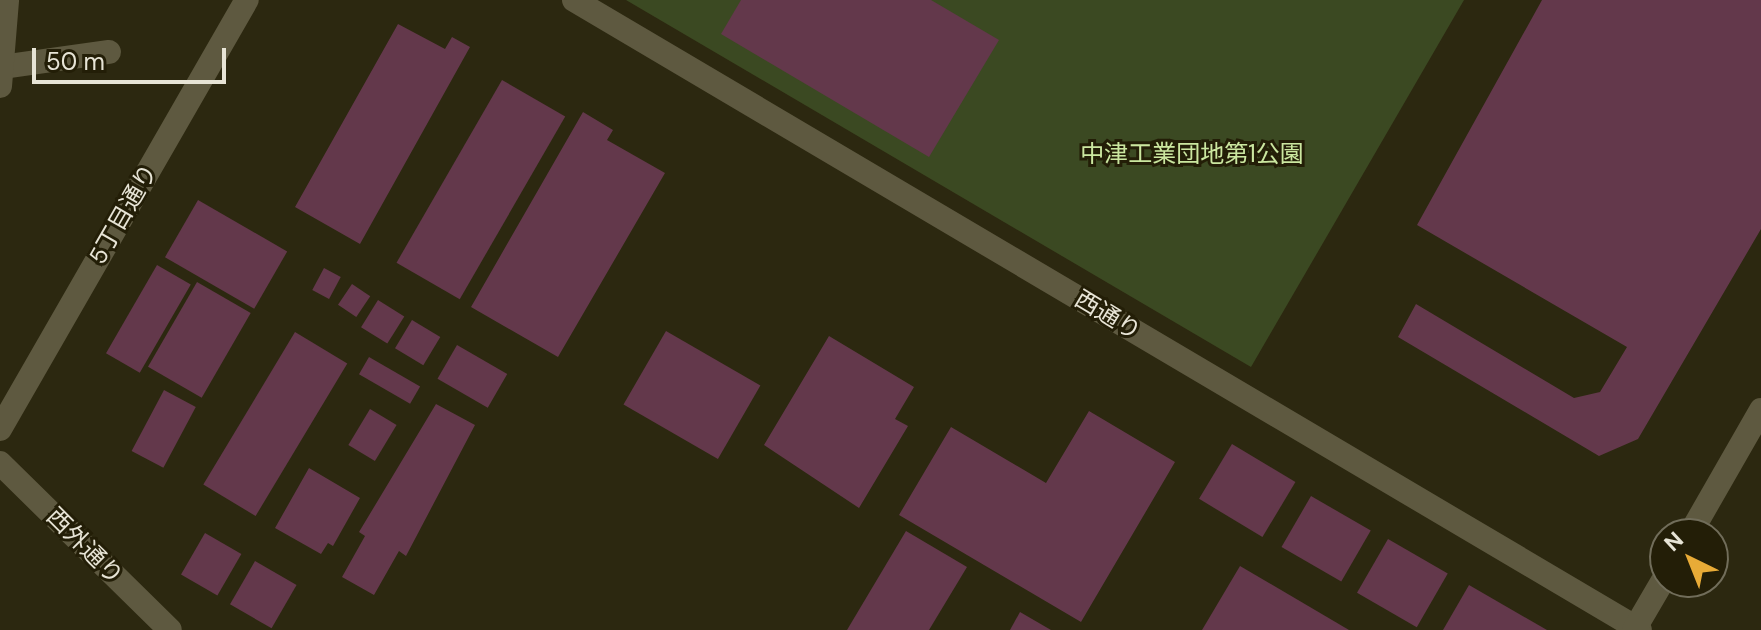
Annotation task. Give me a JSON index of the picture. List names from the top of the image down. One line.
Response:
{"streets":{"street":["5丁目通り","西通り","西外通り"]},"parks":["中津工業団地第1公園"],"scale_bar":"50 m","north":"top left"}
